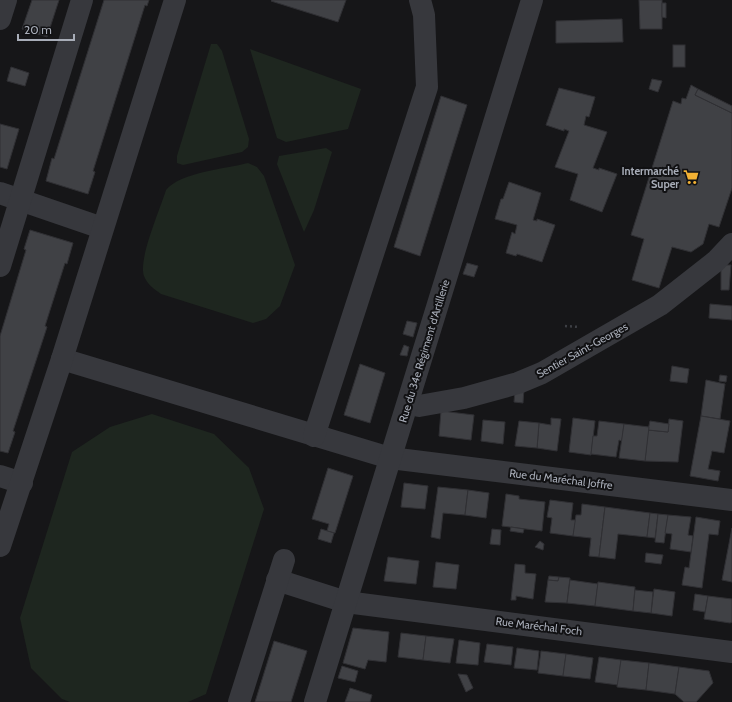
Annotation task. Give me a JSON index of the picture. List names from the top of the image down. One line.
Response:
{"streets":{"street":["Sentier Saint-Georges","Rue du 34e Régiment d'Artillerie","Rue du Maréchal Joffre","Rue Maréchal Foch"]},"crossings":[["Sentier Saint-Georges","Rue du 34e Régiment d'Artillerie"],["Rue du 34e Régiment d'Artillerie","Rue du Maréchal Joffre"],["Rue du 34e Régiment d'Artillerie","Rue Maréchal Foch"]],"places":{"supermarket":["Intermarché Super"]},"scale_bar":"20 m"}
